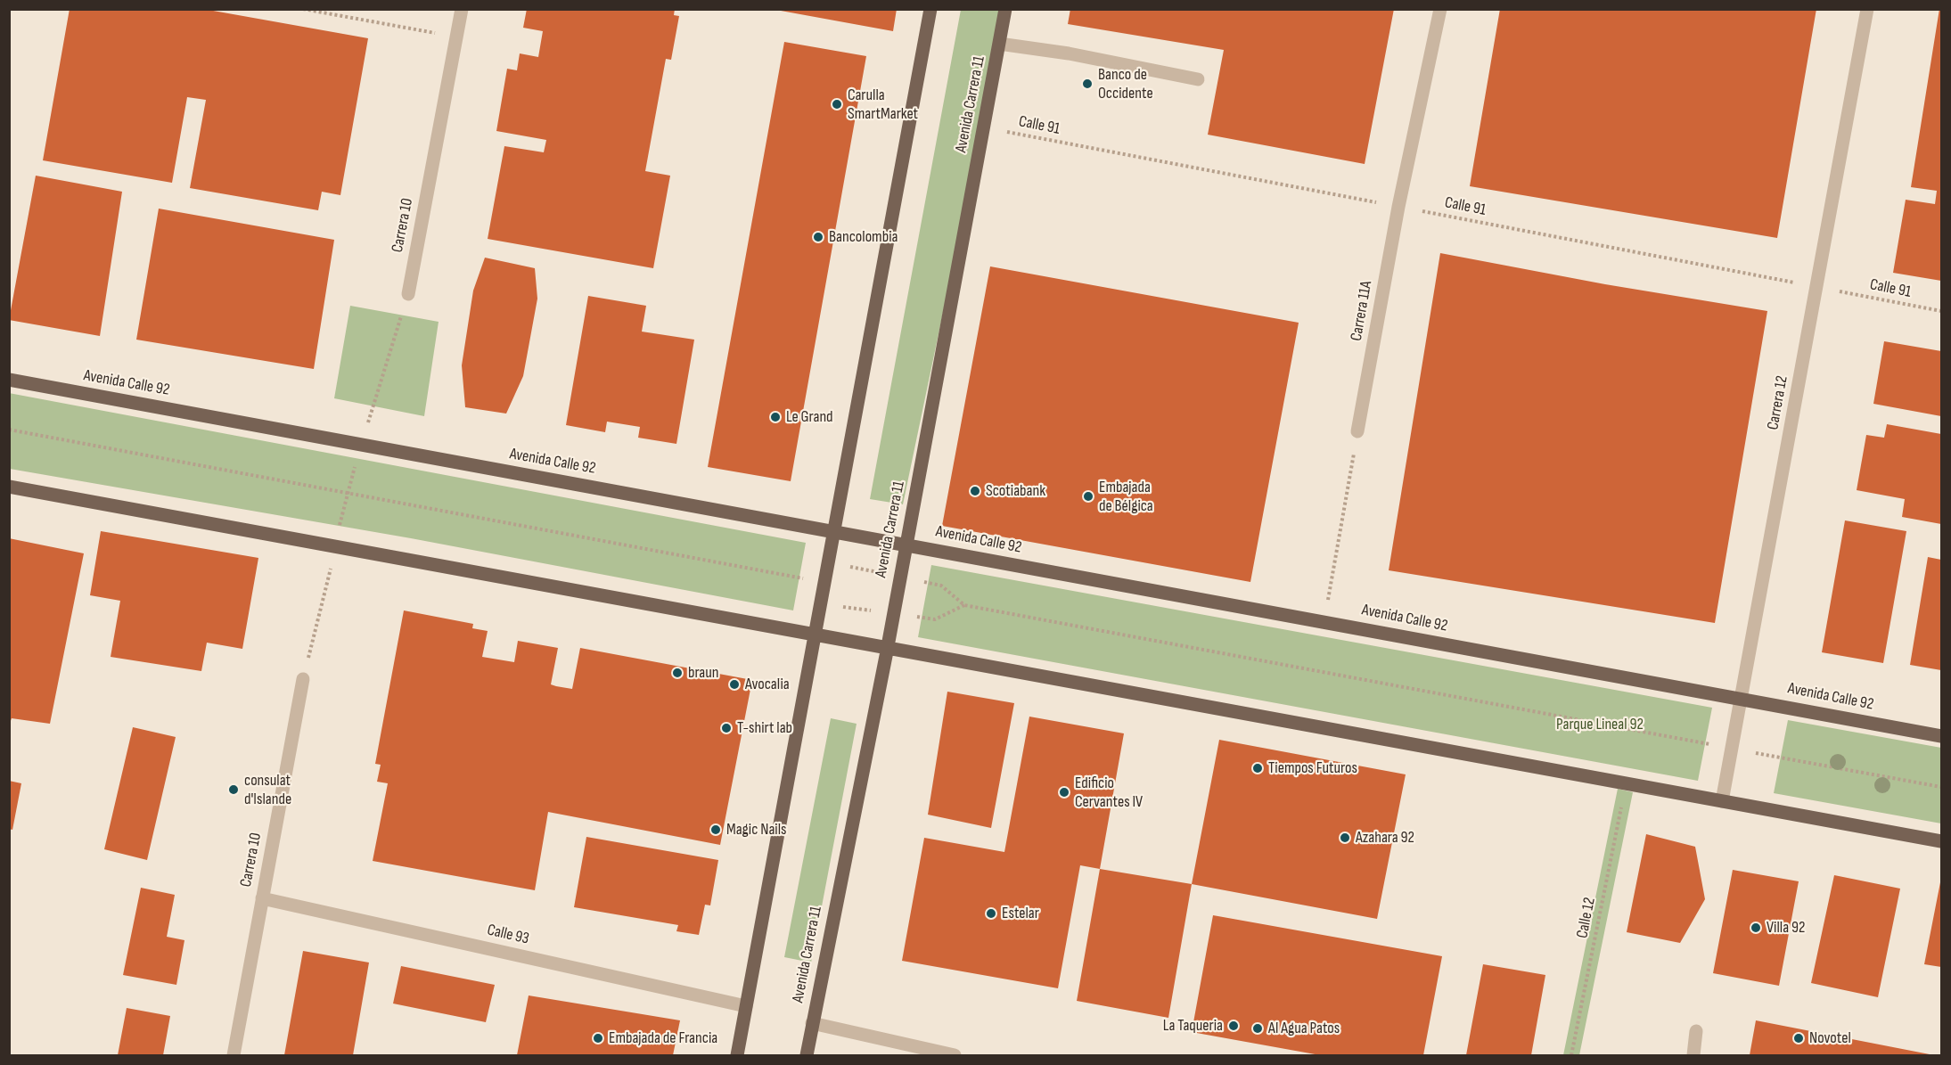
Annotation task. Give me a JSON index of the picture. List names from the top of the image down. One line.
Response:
{"streets":{"main road":["Avenida Carrera 11","Avenida Calle 92"],"street":["Carrera 10","Carrera 11A","Carrera 12","Calle 93"],"path":["Calle 91","Calle 12"]},"crossings":[["Avenida Carrera 11","Calle 91"],["Avenida Carrera 11","Avenida Calle 92"],["Calle 91","Carrera 11A"],["Calle 91","Carrera 12"],["Carrera 10","Calle 93"],["Avenida Calle 92","Carrera 12"]],"parks":["Parque Lineal 92"],"places":["Banco de Occidente","Carulla SmartMarket","Bancolombia","Le Grand","Scotiabank","Embajada de Bélgica","braun","Avocalia","T-shirt lab","Tiempos Futuros","consulat d'Islande","Edificio Cervantes IV","Magic Nails","Azahara 92","Estelar","Villa 92","La Taqueria","Al Agua Patos","Embajada de Francia","Novotel"]}
